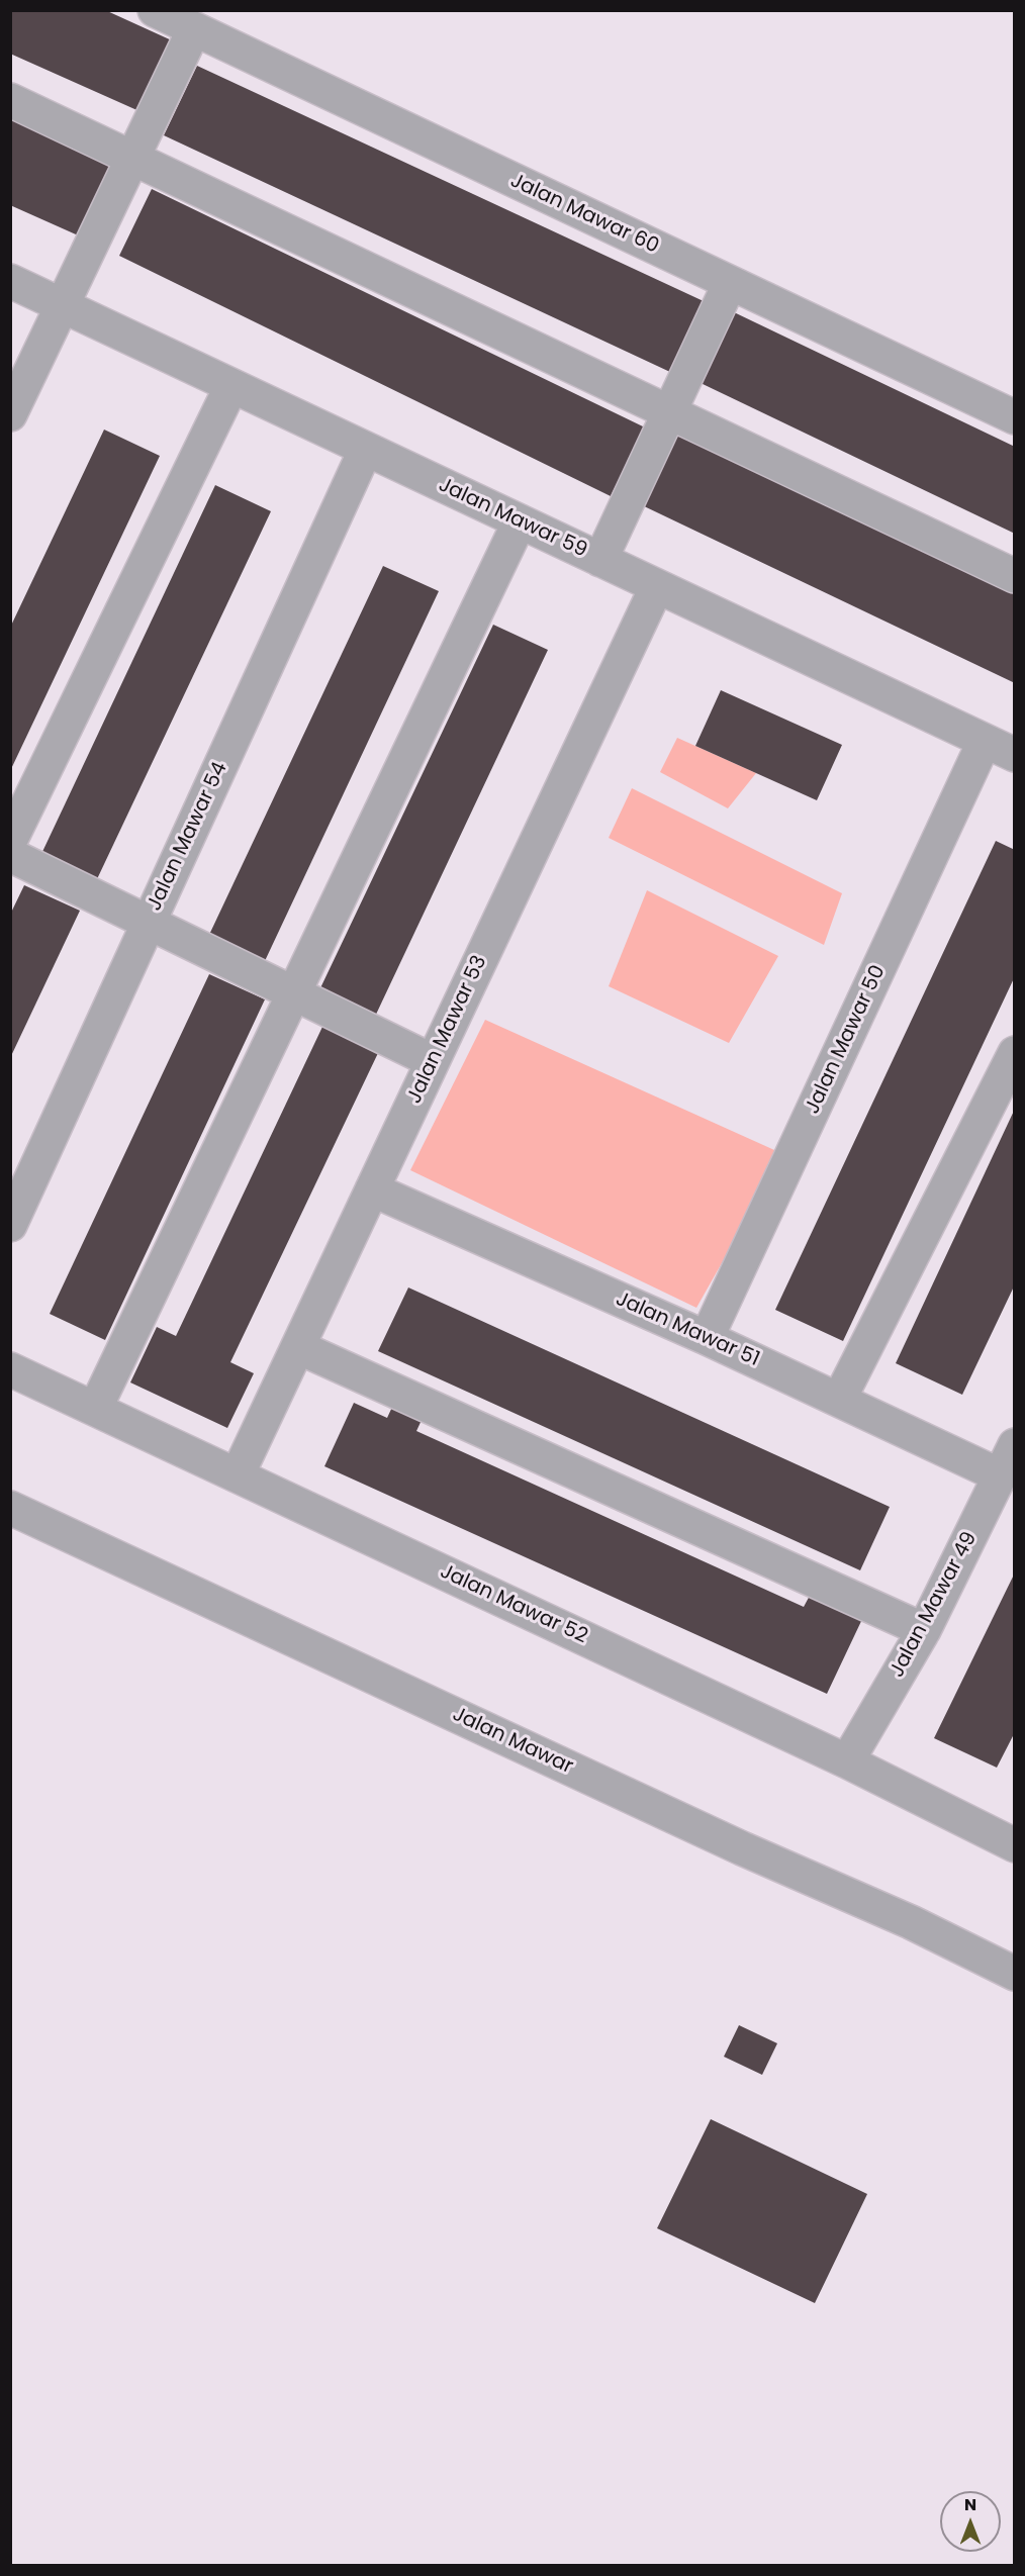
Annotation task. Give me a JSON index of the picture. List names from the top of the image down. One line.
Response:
{"streets":{"street":["Jalan Mawar 60","Jalan Mawar 59","Jalan Mawar 54","Jalan Mawar 53","Jalan Mawar 50","Jalan Mawar 51","Jalan Mawar 52","Jalan Mawar 49","Jalan Mawar"]},"crossings":[["Jalan Mawar 59","Jalan Mawar 54"],["Jalan Mawar 59","Jalan Mawar 53"],["Jalan Mawar 59","Jalan Mawar 50"],["Jalan Mawar 53","Jalan Mawar 51"],["Jalan Mawar 53","Jalan Mawar 52"],["Jalan Mawar 50","Jalan Mawar 51"],["Jalan Mawar 51","Jalan Mawar 49"],["Jalan Mawar 52","Jalan Mawar 49"]],"north":"top"}
